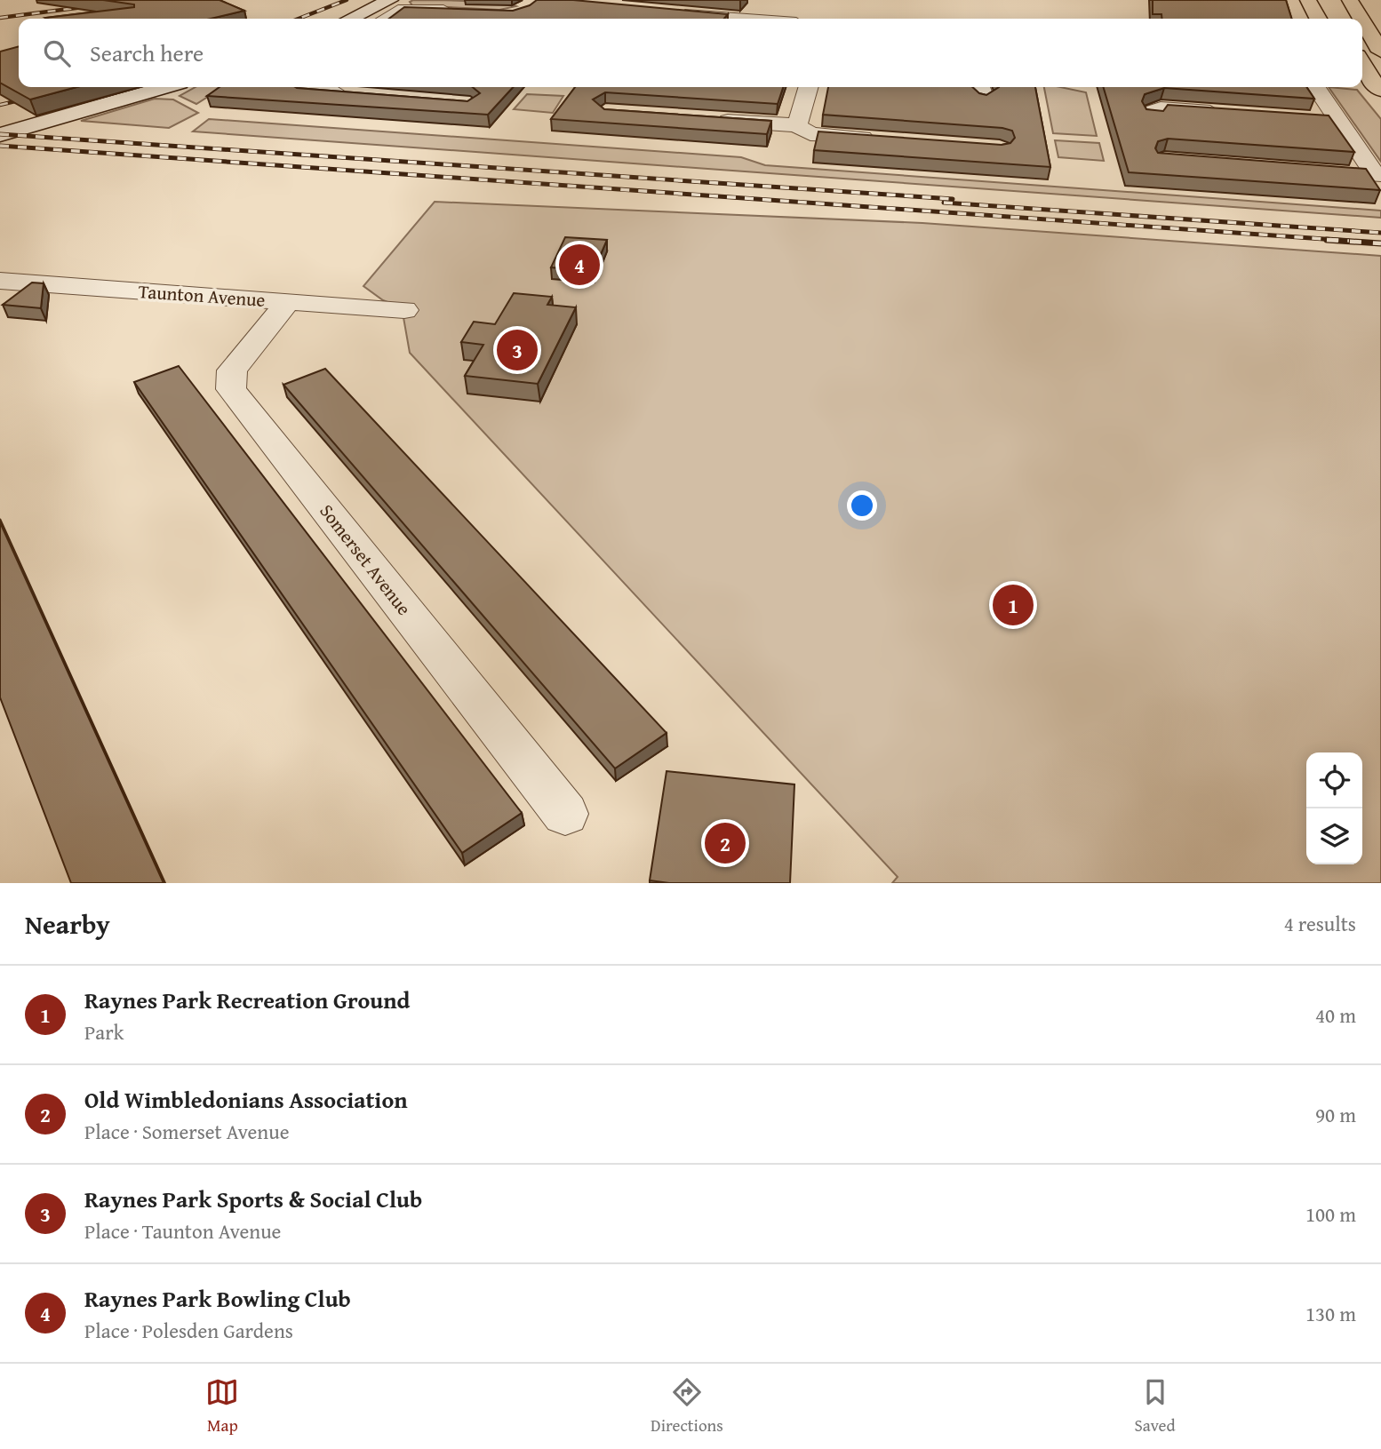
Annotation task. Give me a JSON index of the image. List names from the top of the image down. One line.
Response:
{"streets":{"street":["Taunton Avenue","Somerset Avenue"]},"crossings":[["Taunton Avenue","Somerset Avenue"]],"page":{"search":"Search here","pins":["4","3","1","2"],"heading":["Nearby","4 results"],"list":[{"mark":"1","name":"Raynes Park Recreation Ground","note":"Park","value":"40 m"},{"mark":"2","name":"Old Wimbledonians Association","note":"Place · Somerset Avenue","value":"90 m"},{"mark":"3","name":"Raynes Park Sports & Social Club","note":"Place · Taunton Avenue","value":"100 m"},{"mark":"4","name":"Raynes Park Bowling Club","note":"Place · Polesden Gardens","value":"130 m"}],"nav":["Map","Directions","Saved"]}}
